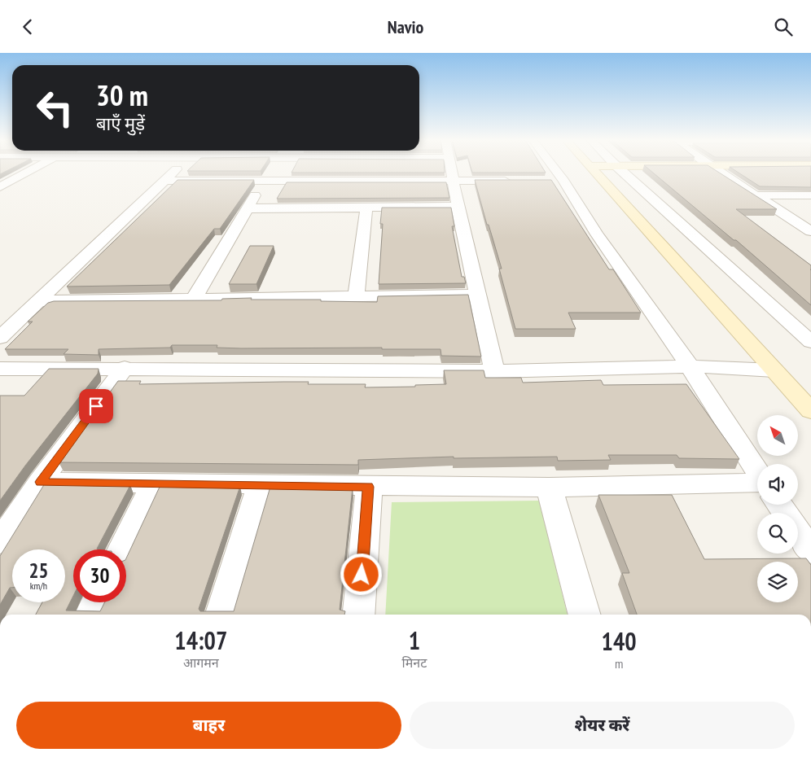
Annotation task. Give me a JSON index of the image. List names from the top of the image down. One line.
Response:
{"north":"top left","page":{"header":"Navio","turn":["30 m","बाएँ मुड़ें"],"speed":"25 km/h","limit":"30","eta":["14:07","आगमन","1","मिनट","140","m"],"buttons":["बाहर","शेयर करें"]}}
